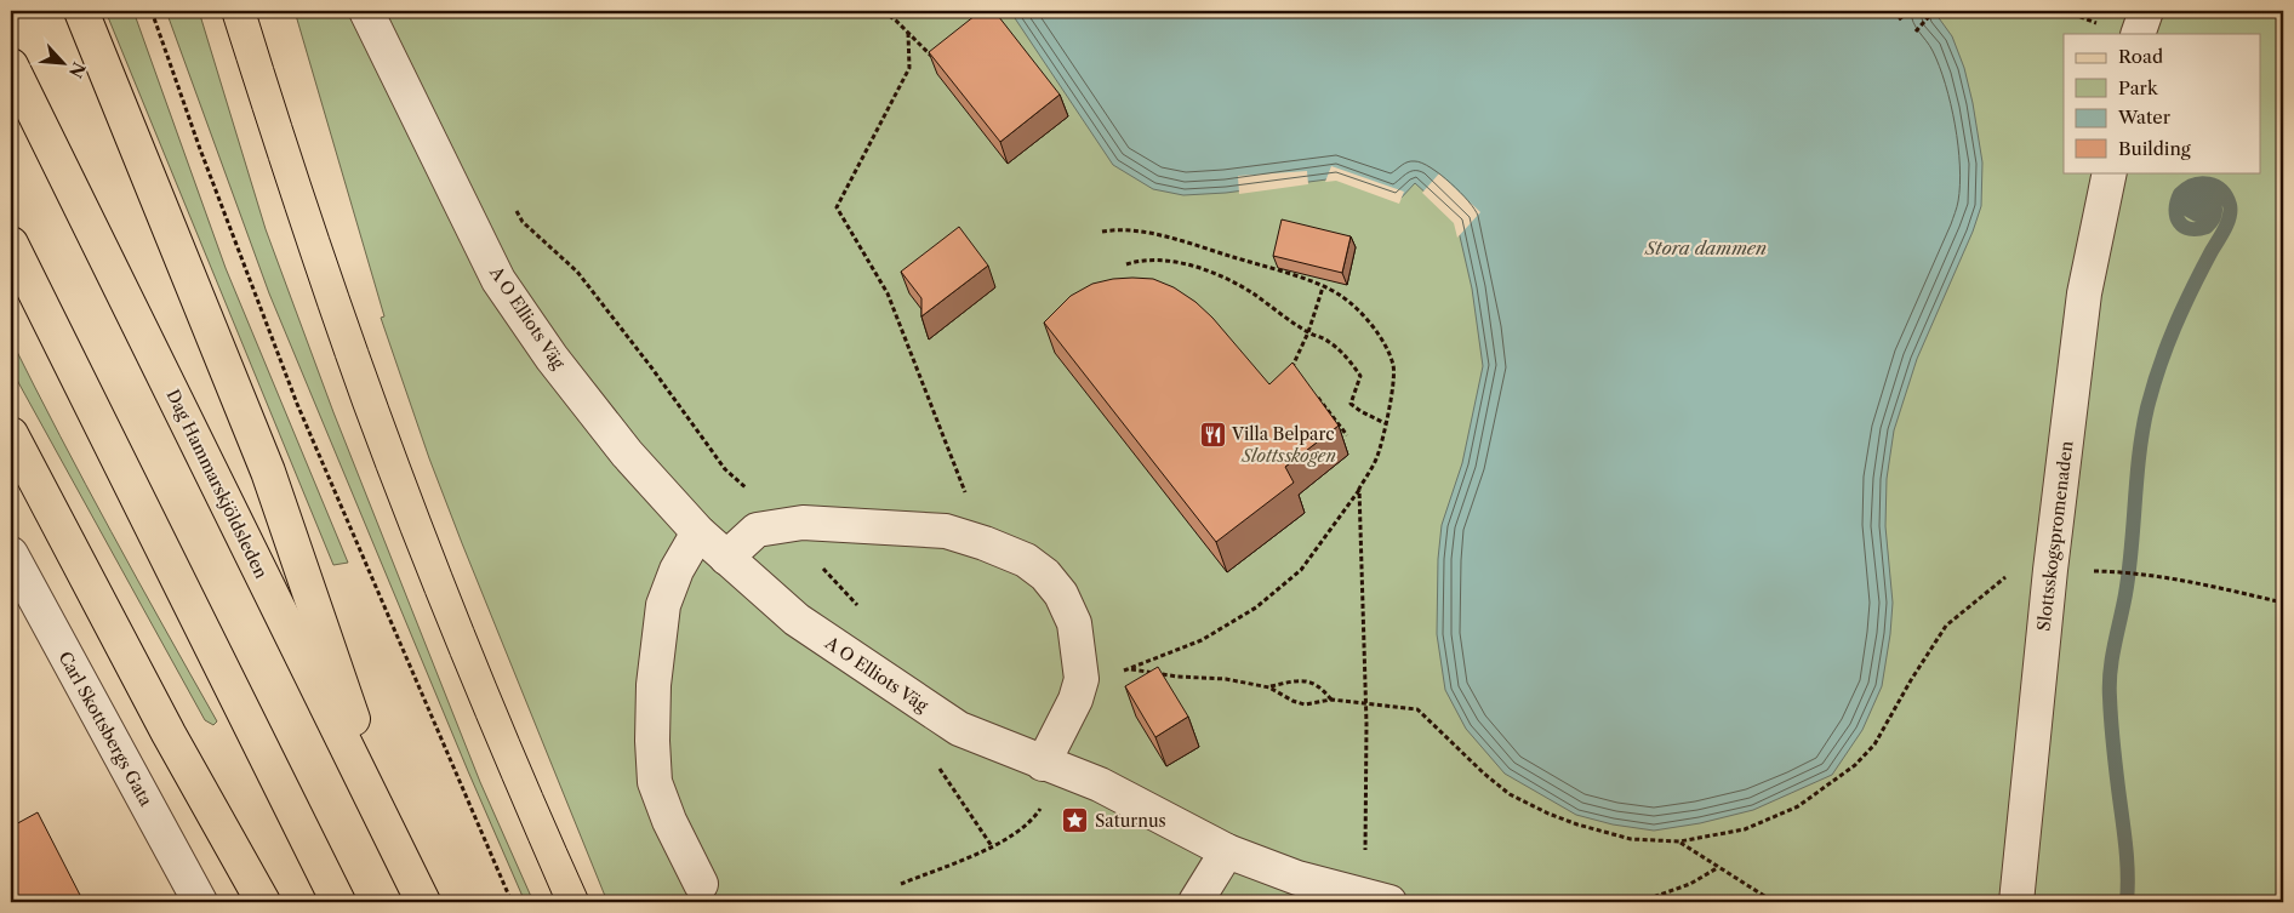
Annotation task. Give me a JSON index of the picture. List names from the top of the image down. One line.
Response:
{"streets":{"main road":["Dag Hammarskjöldsleden"],"street":["A O Elliots Väg","Slottsskogspromenaden","Carl Skottsbergs Gata"]},"water":["Stora dammen"],"parks":["Slottsskogen"],"places":{"restaurant":["Villa Belparc"],"place":["Saturnus"]},"legend":["Road","Park","Water","Building"],"north":"bottom right"}
